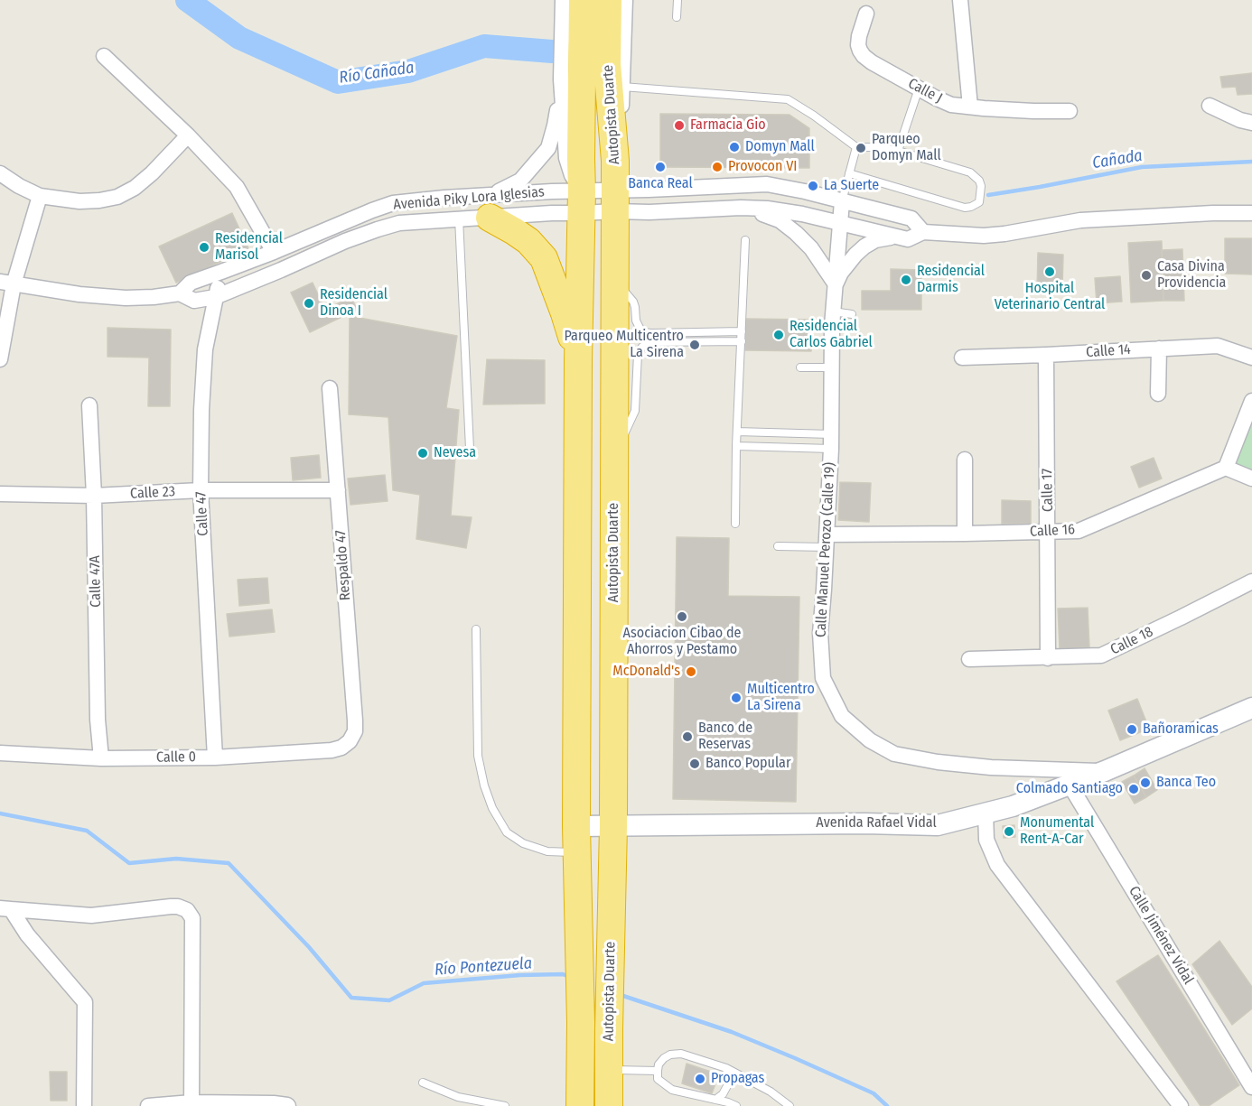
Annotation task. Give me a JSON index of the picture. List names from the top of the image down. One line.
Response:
{"streets":{"highway":["Autopista Duarte"],"main road":["Avenida Rafael Vidal"],"street":["Calle J","Avenida Piky Lora Iglesias","Calle 14","Calle 17","Calle 23","Calle 47","Calle 16","Calle Manuel Perozo (Calle 19)","Respaldo 47","Calle 47A","Calle 18","Calle 0","Calle Jiménez Vidal"]},"crossings":[["Autopista Duarte","Avenida Piky Lora Iglesias"],["Autopista Duarte","Avenida Rafael Vidal"],["Avenida Piky Lora Iglesias","Calle 47"],["Calle 14","Calle 17"],["Calle 17","Calle 16"],["Calle 17","Calle 18"],["Calle 23","Calle 47"],["Calle 23","Respaldo 47"],["Calle 23","Calle 47A"],["Calle 47","Calle 0"],["Calle 16","Calle Manuel Perozo (Calle 19)"],["Calle Manuel Perozo (Calle 19)","Avenida Rafael Vidal"],["Respaldo 47","Calle 0"],["Calle 47A","Calle 0"],["Avenida Rafael Vidal","Calle Jiménez Vidal"]],"water":["Río Cañada","Cañada","Río Pontezuela"],"places":["Farmacia Gio","Domyn Mall","Parqueo Domyn Mall","Banca Real","Provocon VI","La Suerte","Residencial Marisol","Hospital Veterinario Central","Casa Divina Providencia","Residencial Darmis","Residencial Dinoa I","Residencial Carlos Gabriel","Parqueo Multicentro La Sirena","Nevesa","Asociacion Cibao de Ahorros y Pestamo","McDonald's","Multicentro La Sirena","Bañoramicas","Banco de Reservas","Banco Popular","Banca Teo","Colmado Santiago","Monumental Rent-A-Car","Propagas"]}
